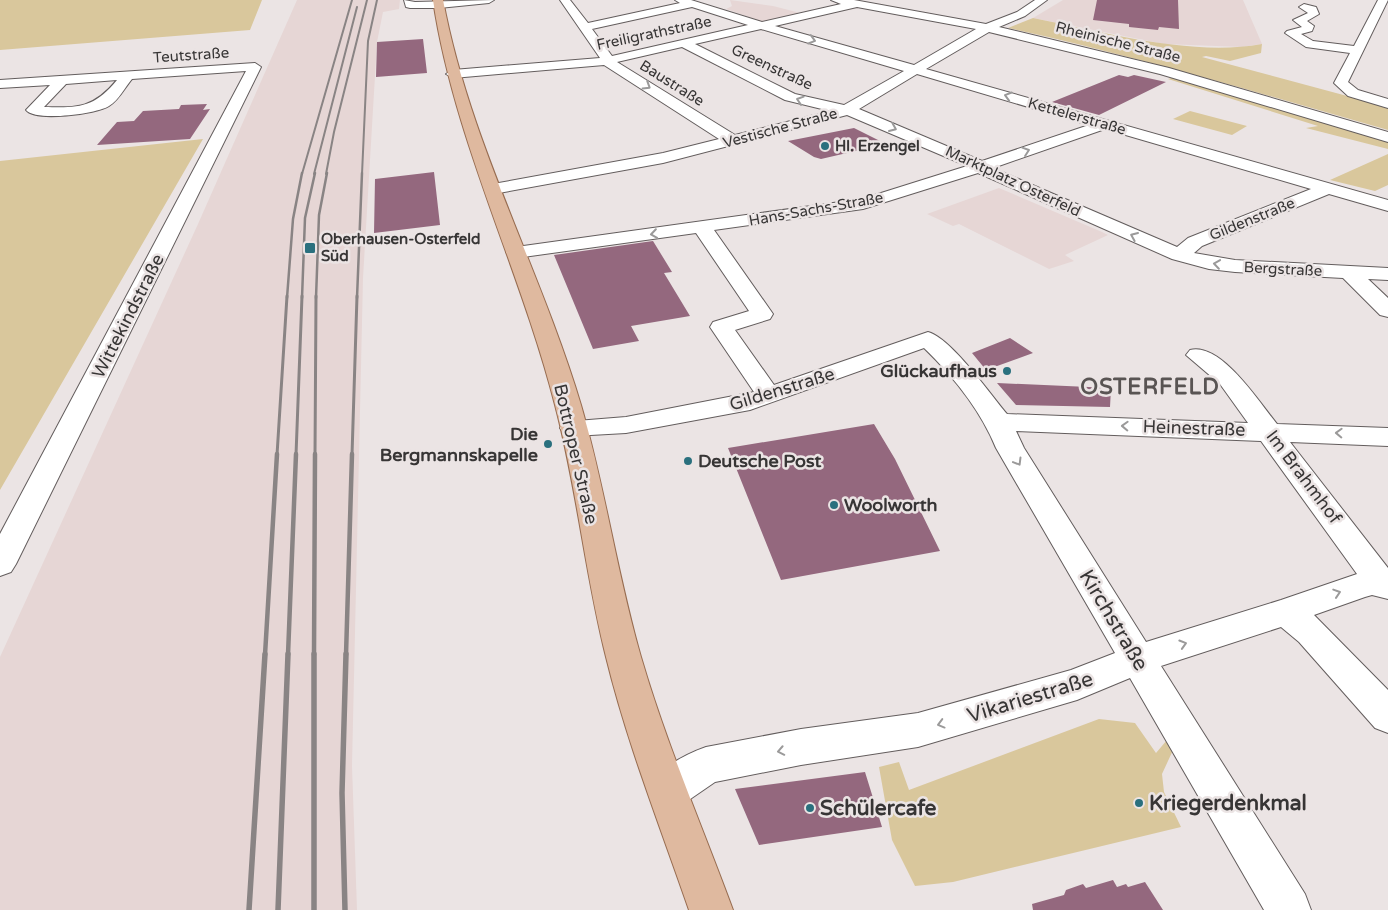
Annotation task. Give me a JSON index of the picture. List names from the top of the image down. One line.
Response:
{"streets":{"main road":["Bottroper Straße"],"street":["Freiligrathstraße","Rheinische Straße","Teutstraße","Greenstraße","Baustraße","Kettelerstraße","Vestische Straße","Marktplatz Osterfeld","Hans-Sachs-Straße","Gildenstraße","Bergstraße","Wittekindstraße","Heinestraße","Im Brahmhof","Kirchstraße","Vikariestraße"]},"crossings":[["Freiligrathstraße","Rheinische Straße"],["Freiligrathstraße","Greenstraße"],["Freiligrathstraße","Baustraße"],["Freiligrathstraße","Kettelerstraße"],["Freiligrathstraße","Bottroper Straße"],["Rheinische Straße","Vestische Straße"],["Teutstraße","Wittekindstraße"],["Greenstraße","Vestische Straße"],["Greenstraße","Marktplatz Osterfeld"],["Baustraße","Vestische Straße"],["Kettelerstraße","Vestische Straße"],["Kettelerstraße","Hans-Sachs-Straße"],["Kettelerstraße","Gildenstraße"],["Vestische Straße","Marktplatz Osterfeld"],["Vestische Straße","Bottroper Straße"],["Marktplatz Osterfeld","Hans-Sachs-Straße"],["Marktplatz Osterfeld","Gildenstraße"],["Marktplatz Osterfeld","Bergstraße"],["Hans-Sachs-Straße","Bottroper Straße"],["Gildenstraße","Bergstraße"],["Gildenstraße","Bottroper Straße"],["Gildenstraße","Kirchstraße"],["Heinestraße","Im Brahmhof"],["Heinestraße","Kirchstraße"],["Bottroper Straße","Vikariestraße"],["Im Brahmhof","Vikariestraße"],["Kirchstraße","Vikariestraße"]],"one_way":["Greenstraße","Baustraße","Bergstraße","Heinestraße","Kirchstraße"],"districts":["OSTERFELD"],"places":{"other":["Hl. Erzengel","Glückaufhaus","Die Bergmannskapelle","Deutsche Post","Woolworth","Kriegerdenkmal","Schülercafe"],"transit":["Oberhausen-Osterfeld Süd"]}}
